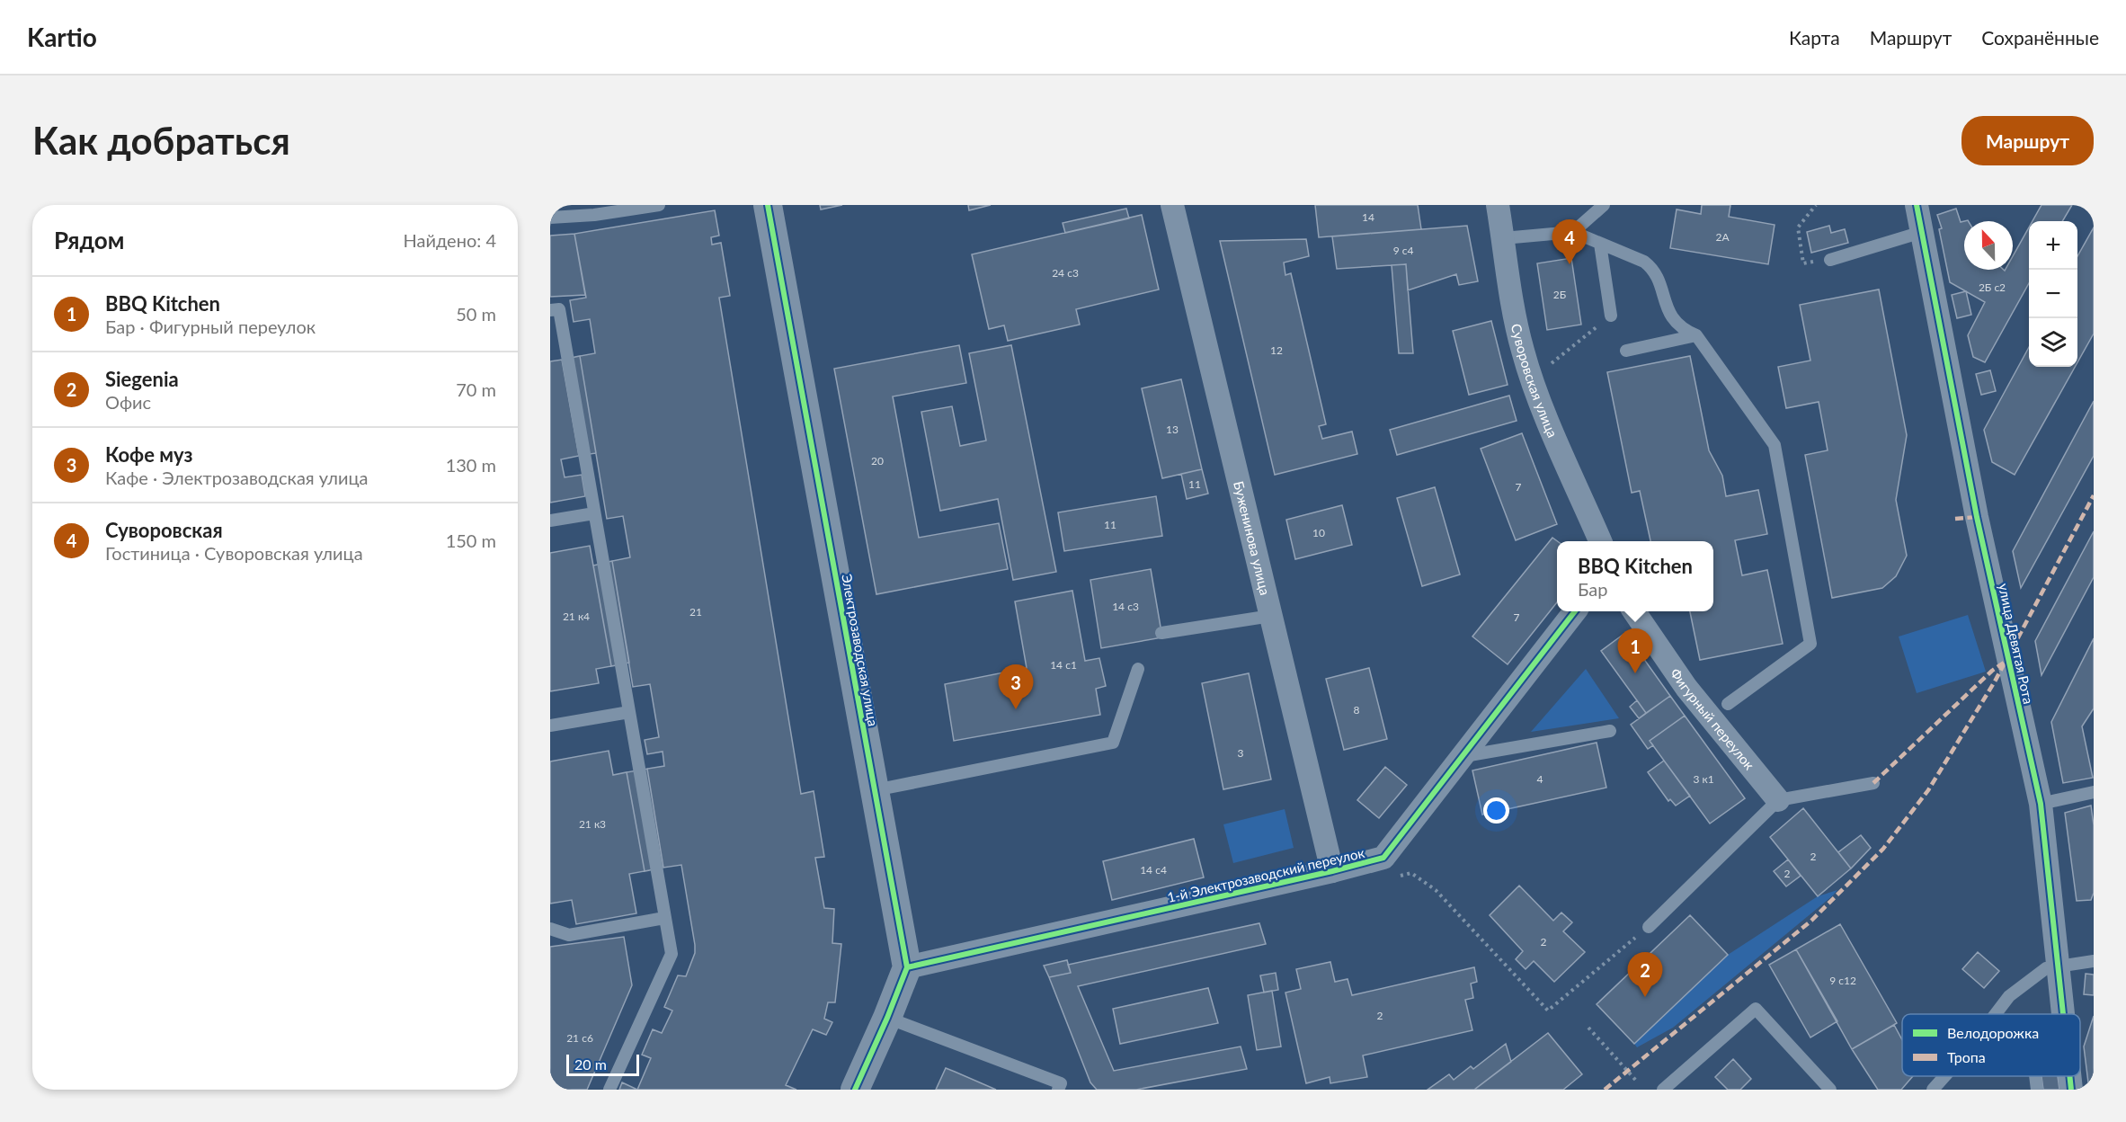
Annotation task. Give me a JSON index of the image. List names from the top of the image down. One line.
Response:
{"streets":{"street":["Суворовская улица","Буженинова улица","улица Девятая Рота","Электрозаводская улица","Фигурный переулок","1-й Электрозаводский переулок"]},"crossings":[["Буженинова улица","1-й Электрозаводский переулок"],["Электрозаводская улица","1-й Электрозаводский переулок"]],"house_numbers":["14","2А","9 с4","24 с3","2Б с2","2Б","12","13","20","11","7","11","10","14 с3","21","21 к4","7","14 с1","8","3","4","3 к1","21 к3","2","14 с4","2","2","9 с12","2","21 с6"],"legend":["Велодорожка","Тропа"],"scale_bar":"20 m","north":"top","page":{"header":"Kartio","nav":["Карта","Маршрут","Сохранённые"],"buttons":"Маршрут","title":"Как добраться","heading":["Рядом","Найдено: 4"],"pins":["4","1","3","2"],"map_buttons":["+","−"],"list":[{"mark":"1","name":"BBQ Kitchen","note":"Бар · Фигурный переулок","value":"50 m"},{"mark":"2","name":"Siegenia","note":"Офис","value":"70 m"},{"mark":"3","name":"Кофе муз","note":"Кафе · Электрозаводская улица","value":"130 m"},{"mark":"4","name":"Суворовская","note":"Гостиница · Суворовская улица","value":"150 m"}],"popup":["BBQ Kitchen","Бар"],"scale":"20 m"}}
